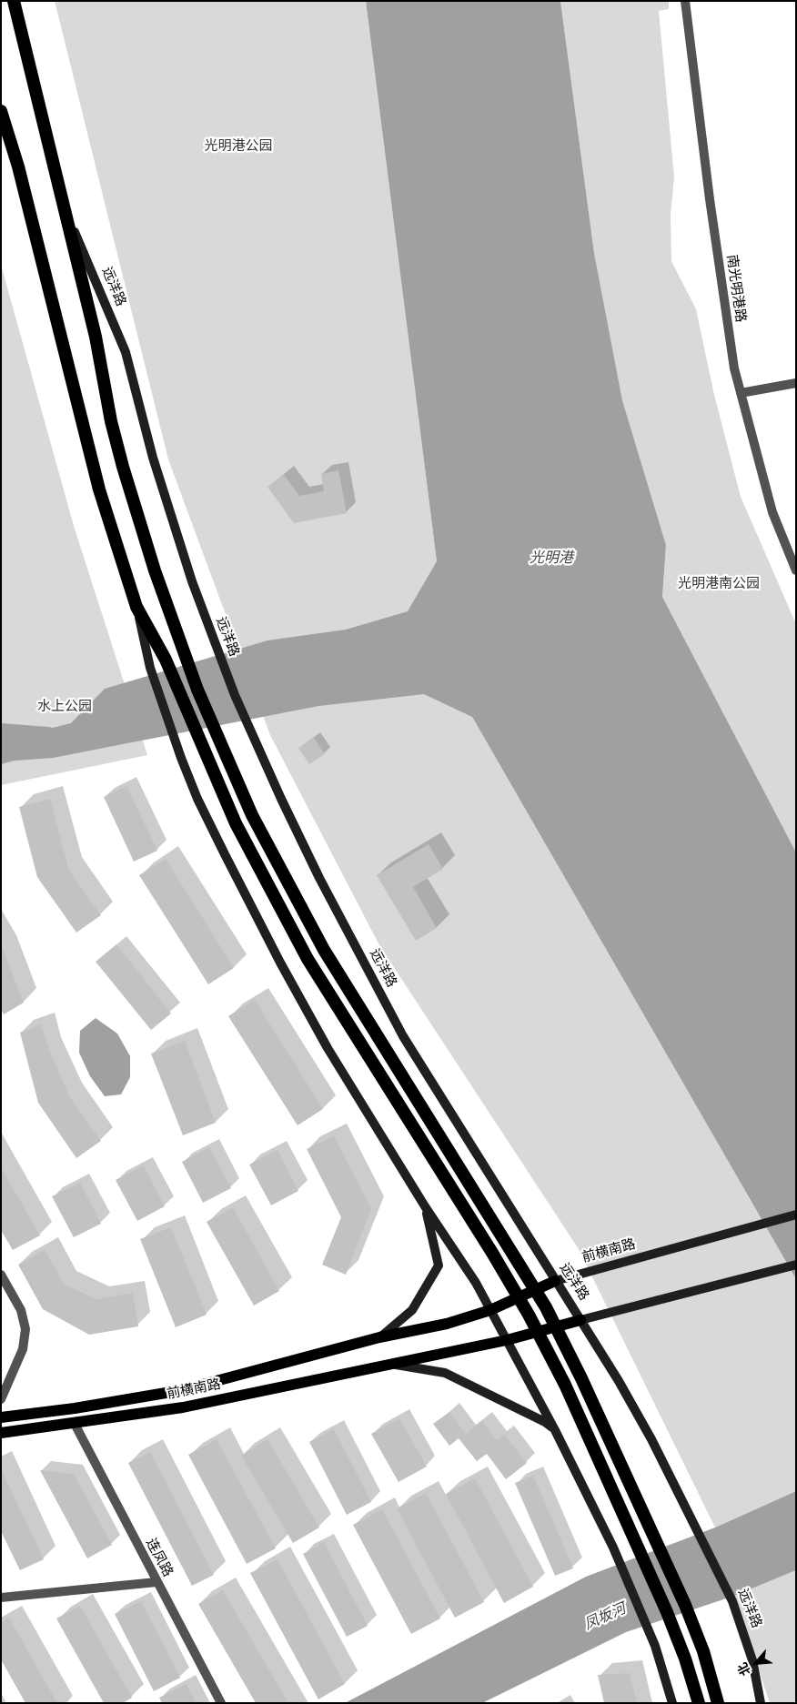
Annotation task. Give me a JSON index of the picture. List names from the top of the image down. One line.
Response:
{"streets":{"highway":["远洋路"],"main road":["前横南路"],"street":["南光明港路","连凤路"]},"crossings":[["远洋路","前横南路"],["前横南路","连凤路"]],"water":["光明港","凤坂河"],"parks":["光明港公园","光明港南公园","水上公园"],"north":"bottom left"}
